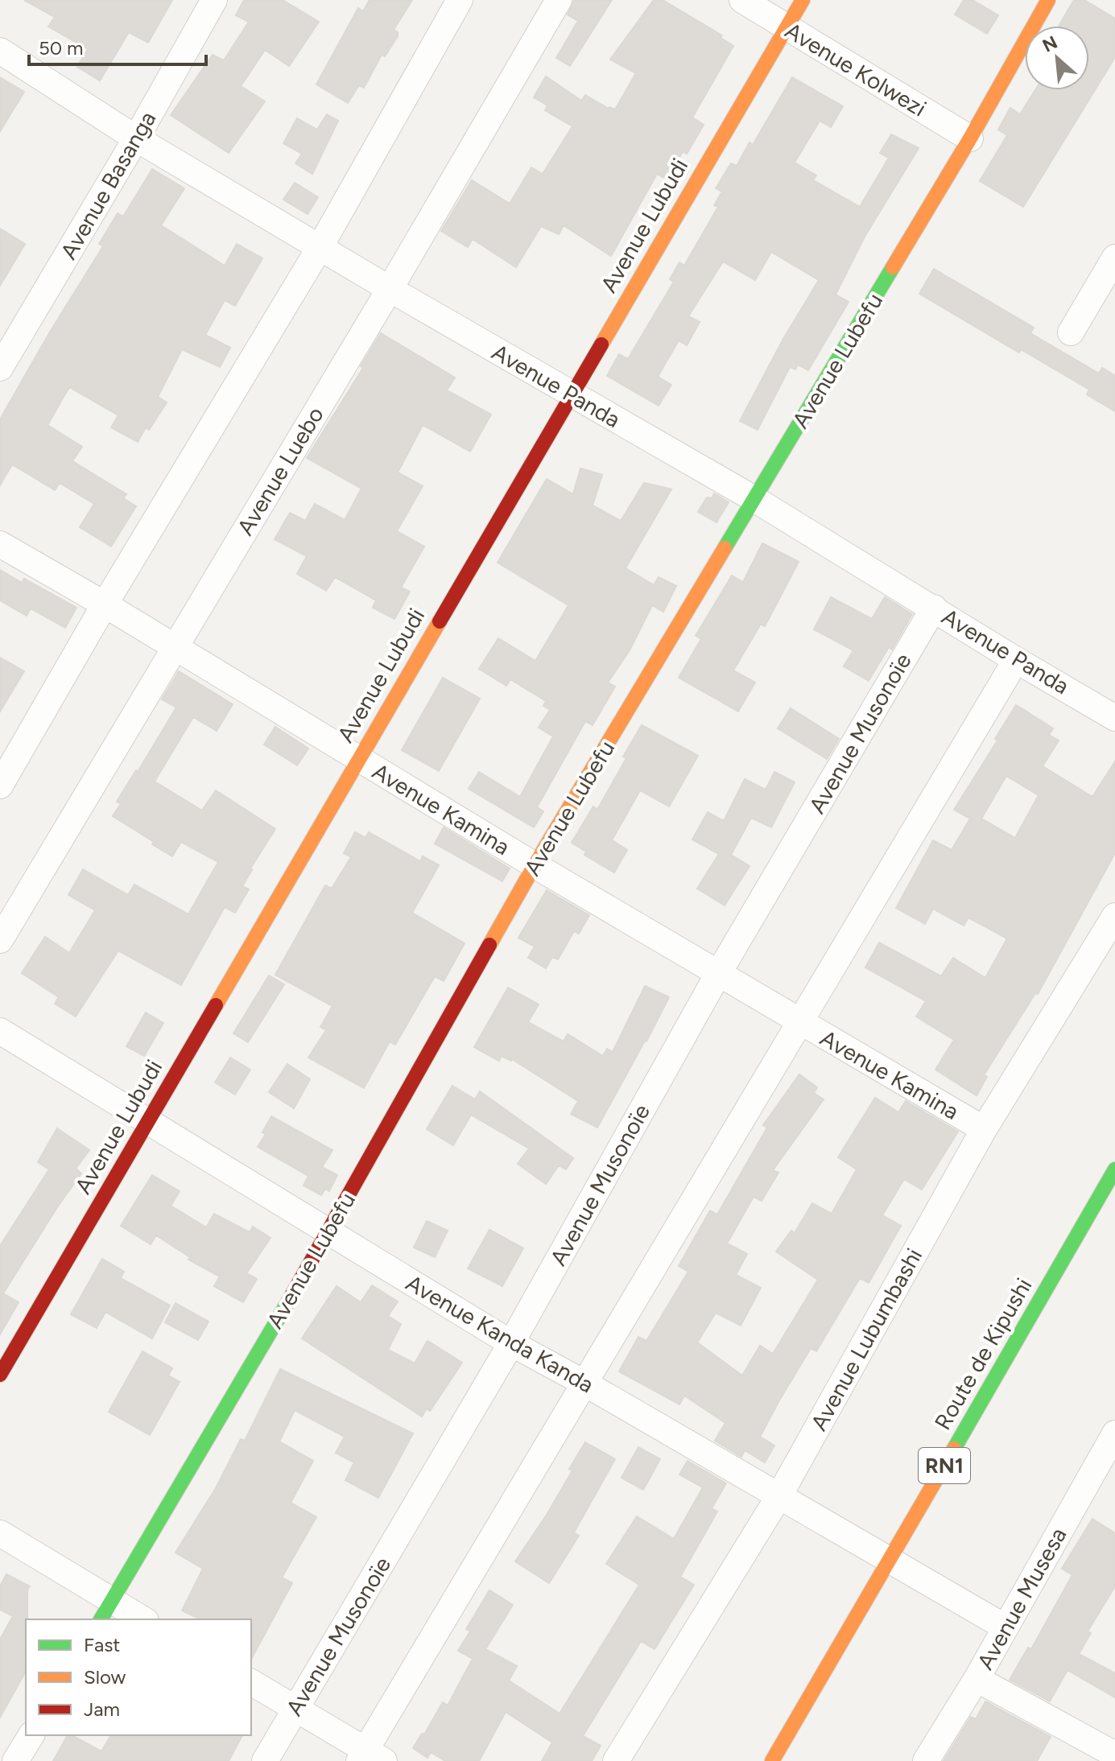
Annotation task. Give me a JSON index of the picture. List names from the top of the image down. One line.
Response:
{"streets":{"main road":["Avenue Lubudi","Avenue Lubefu","Route de Kipushi","RN1"],"street":["Avenue Kolwezi","Avenue Basanga","Avenue Panda","Avenue Luebo","Avenue Musonoïe","Avenue Kamina","Avenue Kanda Kanda","Avenue Lubumbashi","Avenue Musesa"]},"crossings":[["Avenue Kolwezi","Avenue Lubudi"],["Avenue Kolwezi","Avenue Lubefu"],["Avenue Basanga","Avenue Panda"],["Avenue Lubudi","Avenue Panda"],["Avenue Lubudi","Avenue Kamina"],["Avenue Lubudi","Avenue Kanda Kanda"],["Avenue Lubefu","Avenue Panda"],["Avenue Lubefu","Avenue Kamina"],["Avenue Lubefu","Avenue Kanda Kanda"],["Avenue Panda","Avenue Luebo"],["Avenue Panda","Avenue Musonoïe"],["Avenue Luebo","Avenue Kamina"],["Avenue Musonoïe","Avenue Kamina"],["Avenue Musonoïe","Avenue Kanda Kanda"],["Avenue Kamina","Avenue Lubumbashi"],["Avenue Kanda Kanda","Avenue Lubumbashi"],["Avenue Kanda Kanda","Route de Kipushi"],["Avenue Kanda Kanda","Avenue Musesa"]],"legend":["Fast","Slow","Jam"],"scale_bar":"50 m","north":"top left"}
